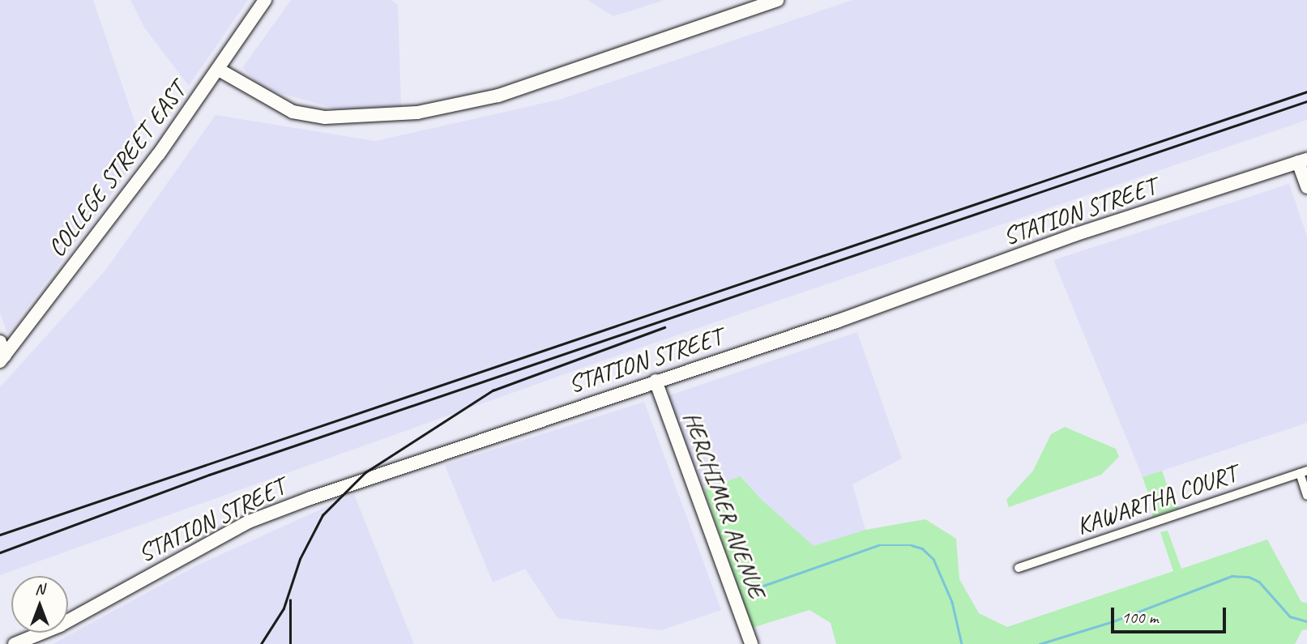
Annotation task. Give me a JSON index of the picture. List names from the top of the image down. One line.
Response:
{"streets":{"street":["COLLEGE STREET EAST","STATION STREET","KAWARTHA COURT","HERCHIMER AVENUE"]},"crossings":[["STATION STREET","HERCHIMER AVENUE"]],"scale_bar":"100 m","north":"top"}
